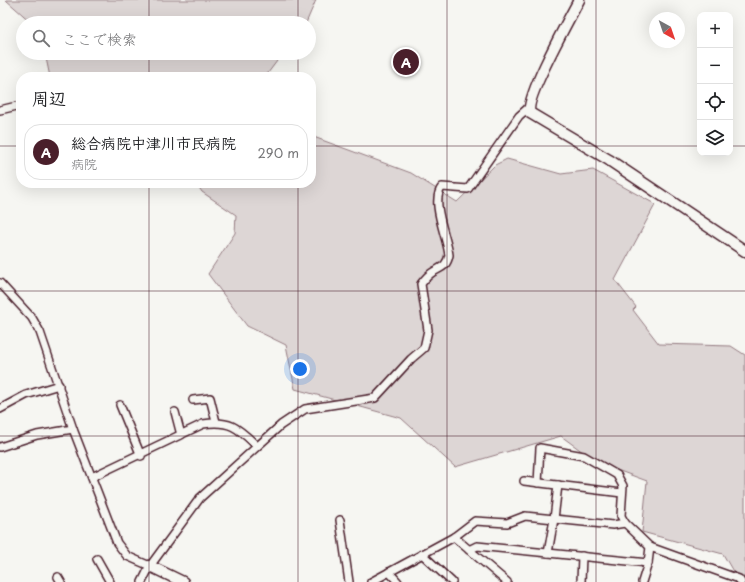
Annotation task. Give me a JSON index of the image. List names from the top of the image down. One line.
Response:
{"north":"bottom right","page":{"map_buttons":["+","−"],"search":"ここで検索","pins":"A","heading":"周辺","list":[{"mark":"A","name":"総合病院中津川市民病院","note":"病院","value":"290 m"}]}}
